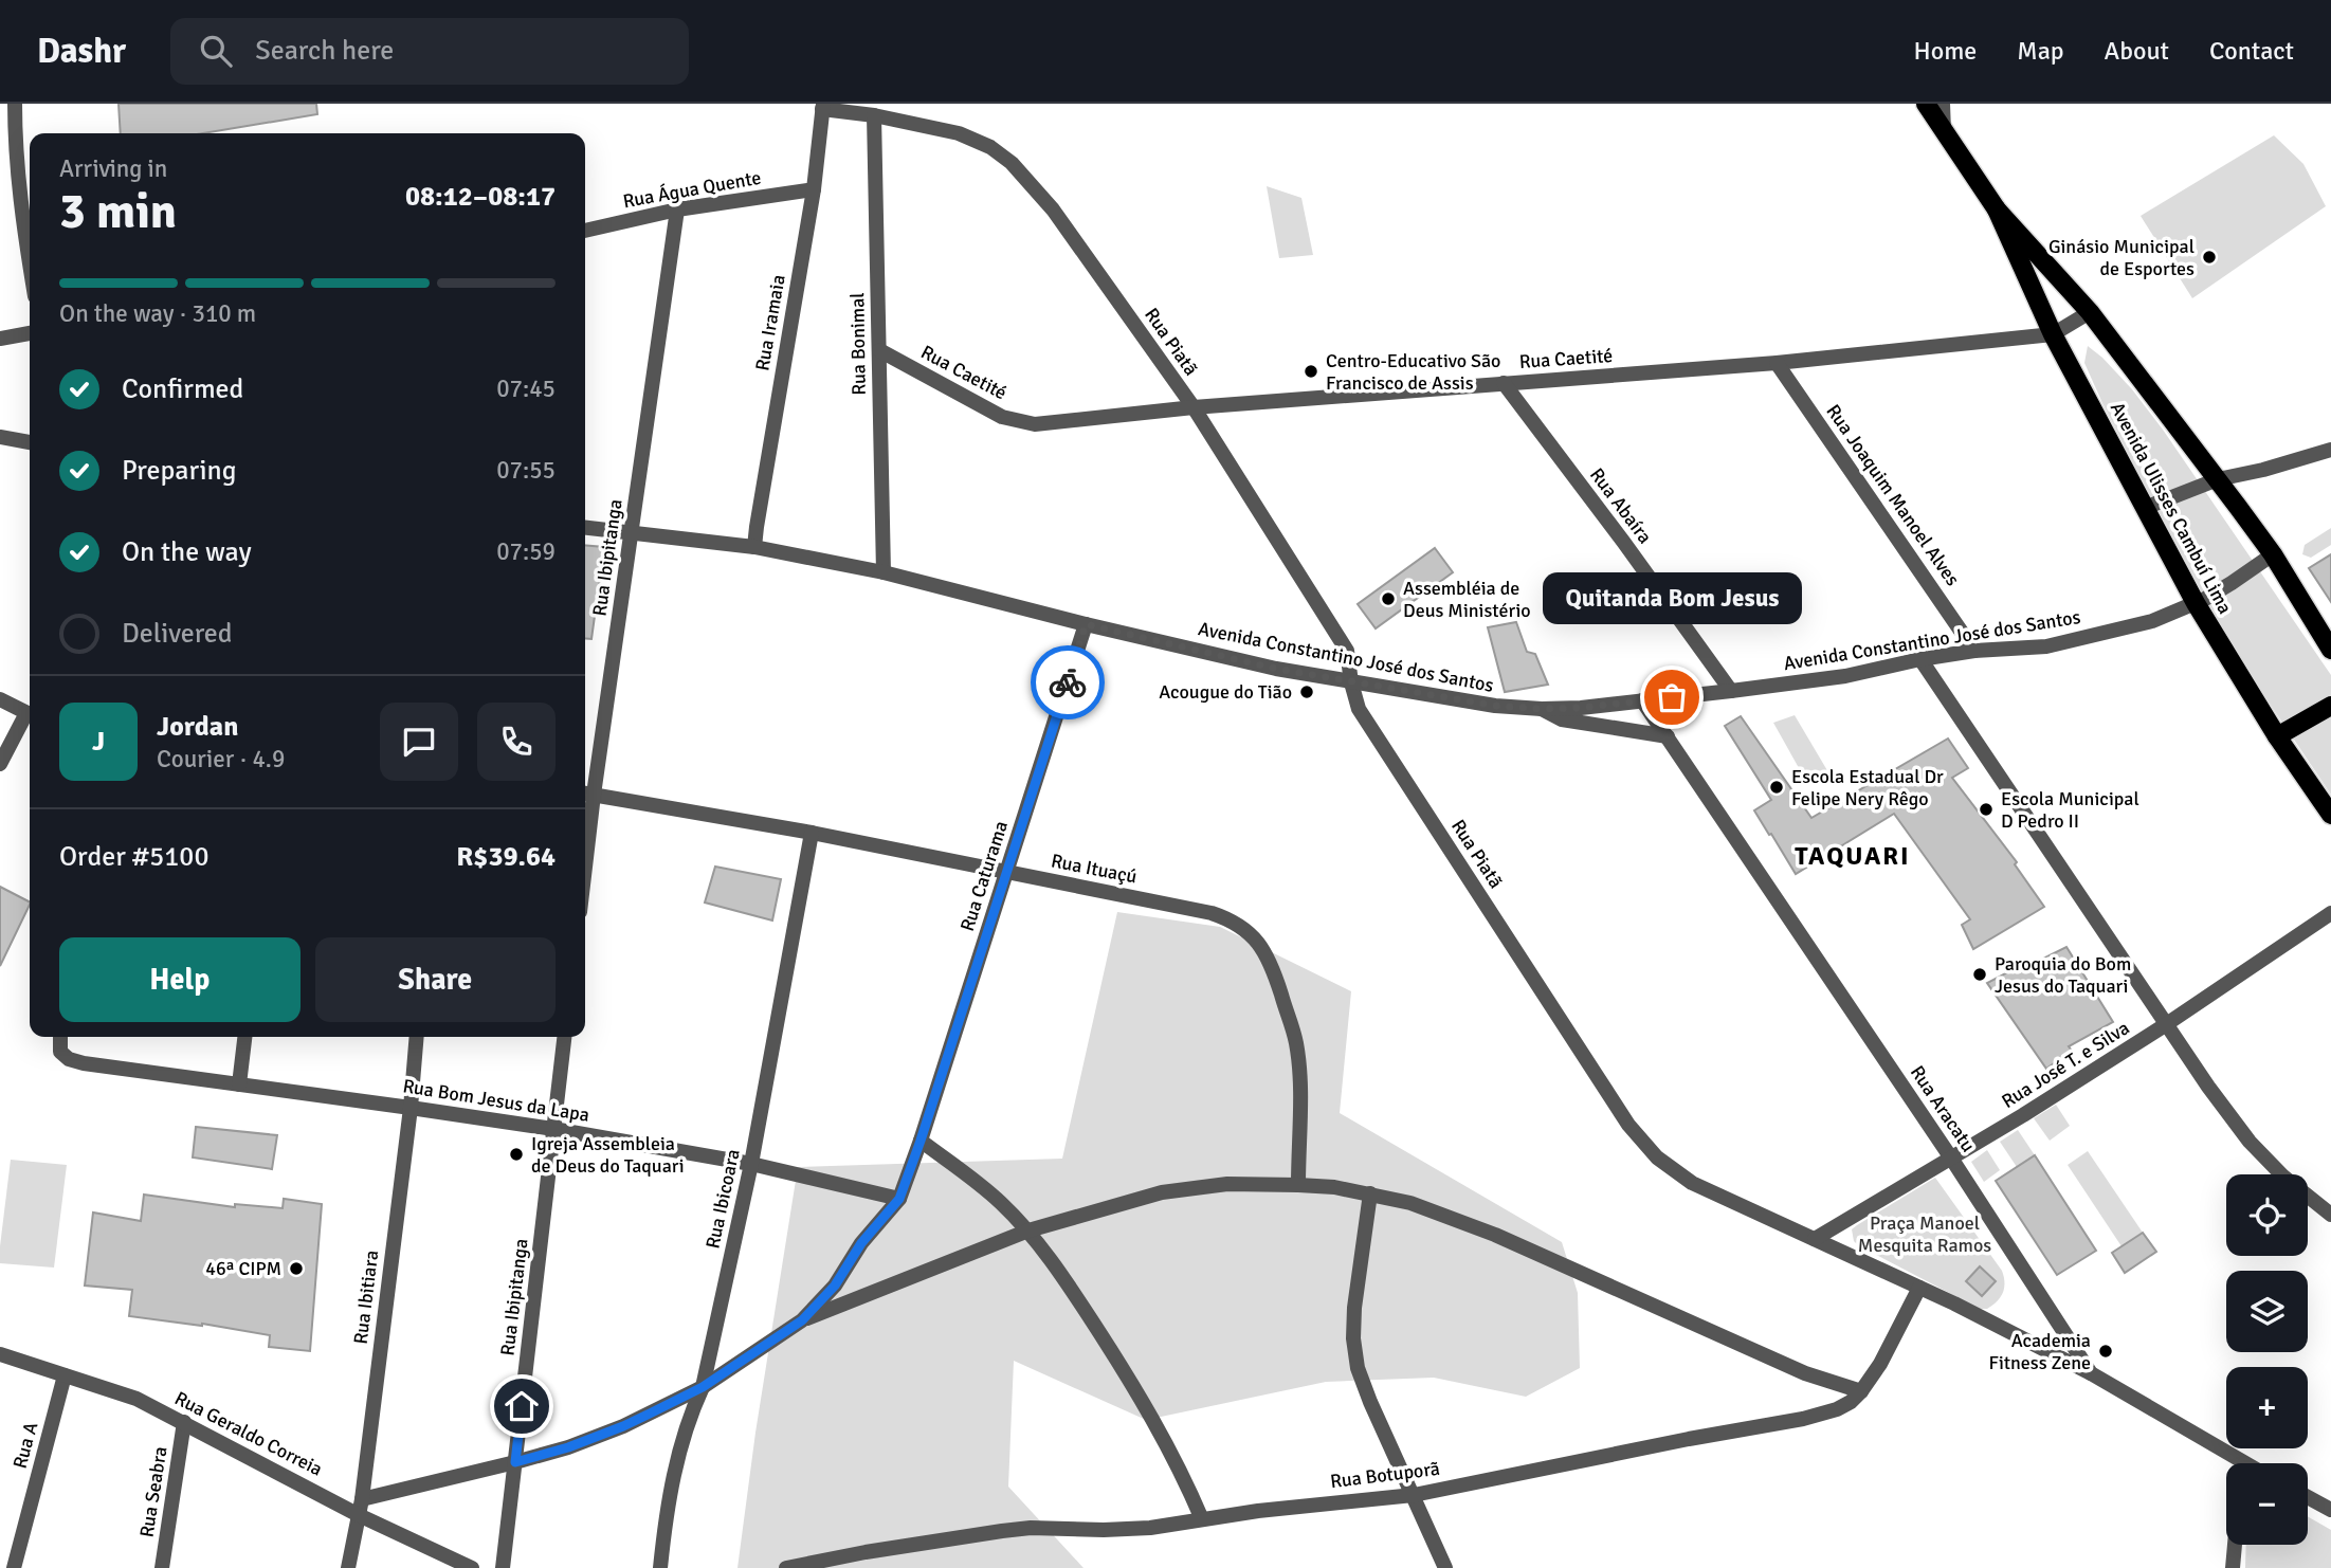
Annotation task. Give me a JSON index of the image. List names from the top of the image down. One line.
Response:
{"streets":{"main road":["Avenida Ulisses Cambuí Lima"],"street":["Rua Água Quente","Rua Iramaia","Rua Piatã","Rua Bonimal","Rua Caetité","Rua Joaquim Manoel Alves","Rua Abaíra","Rua Ibipitanga","Avenida Constantino José dos Santos","Rua Ituaçú","Rua Caturama","Rua José T. e Silva","Rua Bom Jesus da Lapa","Rua Aracatu","Rua Ibicoara","Rua Ibitiara","Rua Geraldo Correia","Rua A","Rua Botuporã","Rua Seabra"]},"crossings":[["Rua Água Quente","Rua Iramaia"],["Rua Água Quente","Rua Ibipitanga"],["Rua Iramaia","Rua Piatã"],["Rua Iramaia","Avenida Constantino José dos Santos"],["Rua Piatã","Rua Bonimal"],["Rua Piatã","Rua Caetité"],["Rua Piatã","Avenida Constantino José dos Santos"],["Rua Piatã","Rua José T. e Silva"],["Rua Piatã","Rua Aracatu"],["Rua Piatã","Rua Botuporã"],["Rua Bonimal","Rua Caetité"],["Rua Bonimal","Avenida Constantino José dos Santos"],["Rua Caetité","Rua Joaquim Manoel Alves"],["Rua Caetité","Rua Abaíra"],["Rua Caetité","Avenida Ulisses Cambuí Lima"],["Rua Joaquim Manoel Alves","Avenida Constantino José dos Santos"],["Rua Abaíra","Avenida Constantino José dos Santos"],["Avenida Ulisses Cambuí Lima","Avenida Constantino José dos Santos"],["Rua Ibipitanga","Avenida Constantino José dos Santos"],["Rua Ibipitanga","Rua Ituaçú"],["Rua Ibipitanga","Rua Bom Jesus da Lapa"],["Avenida Constantino José dos Santos","Rua Caturama"],["Avenida Constantino José dos Santos","Rua Aracatu"],["Rua Ituaçú","Rua Caturama"],["Rua Ituaçú","Rua Ibicoara"],["Rua Caturama","Rua Bom Jesus da Lapa"],["Rua José T. e Silva","Rua Aracatu"],["Rua Bom Jesus da Lapa","Rua Ibicoara"],["Rua Bom Jesus da Lapa","Rua Ibitiara"],["Rua Ibitiara","Rua Geraldo Correia"],["Rua Geraldo Correia","Rua A"],["Rua Geraldo Correia","Rua Seabra"]],"districts":["TAQUARI"],"parks":["Praça Manoel Mesquita Ramos"],"places":["Ginásio Municipal de Esportes","Centro-Educativo São Francisco de Assis","Assembléia de Deus Ministério","Acougue do Tião","Quitanda Bom Jesus","Escola Estadual Dr Felipe Nery Rêgo","Escola Municipal D Pedro II","Paroquia do Bom Jesus do Taquari","Igreja Assembleia de Deus do Taquari","46ª CIPM","Academia Fitness Zene"],"page":{"header":"Dashr","search":"Search here","nav":["Home","Map","About","Contact"],"heading":["3 min","Arriving in","08:12–08:17"],"panel":["Jordan","Courier · 4.9","Order #5100","R$39.64"],"bar":"On the way · 310 m","list":[["Confirmed","07:45"],["Preparing","07:55"],["On the way","07:59"],"Delivered"],"bubble":"Quitanda Bom Jesus","round":"J","buttons":["Help","Share"],"map_buttons":["+","−"]}}
